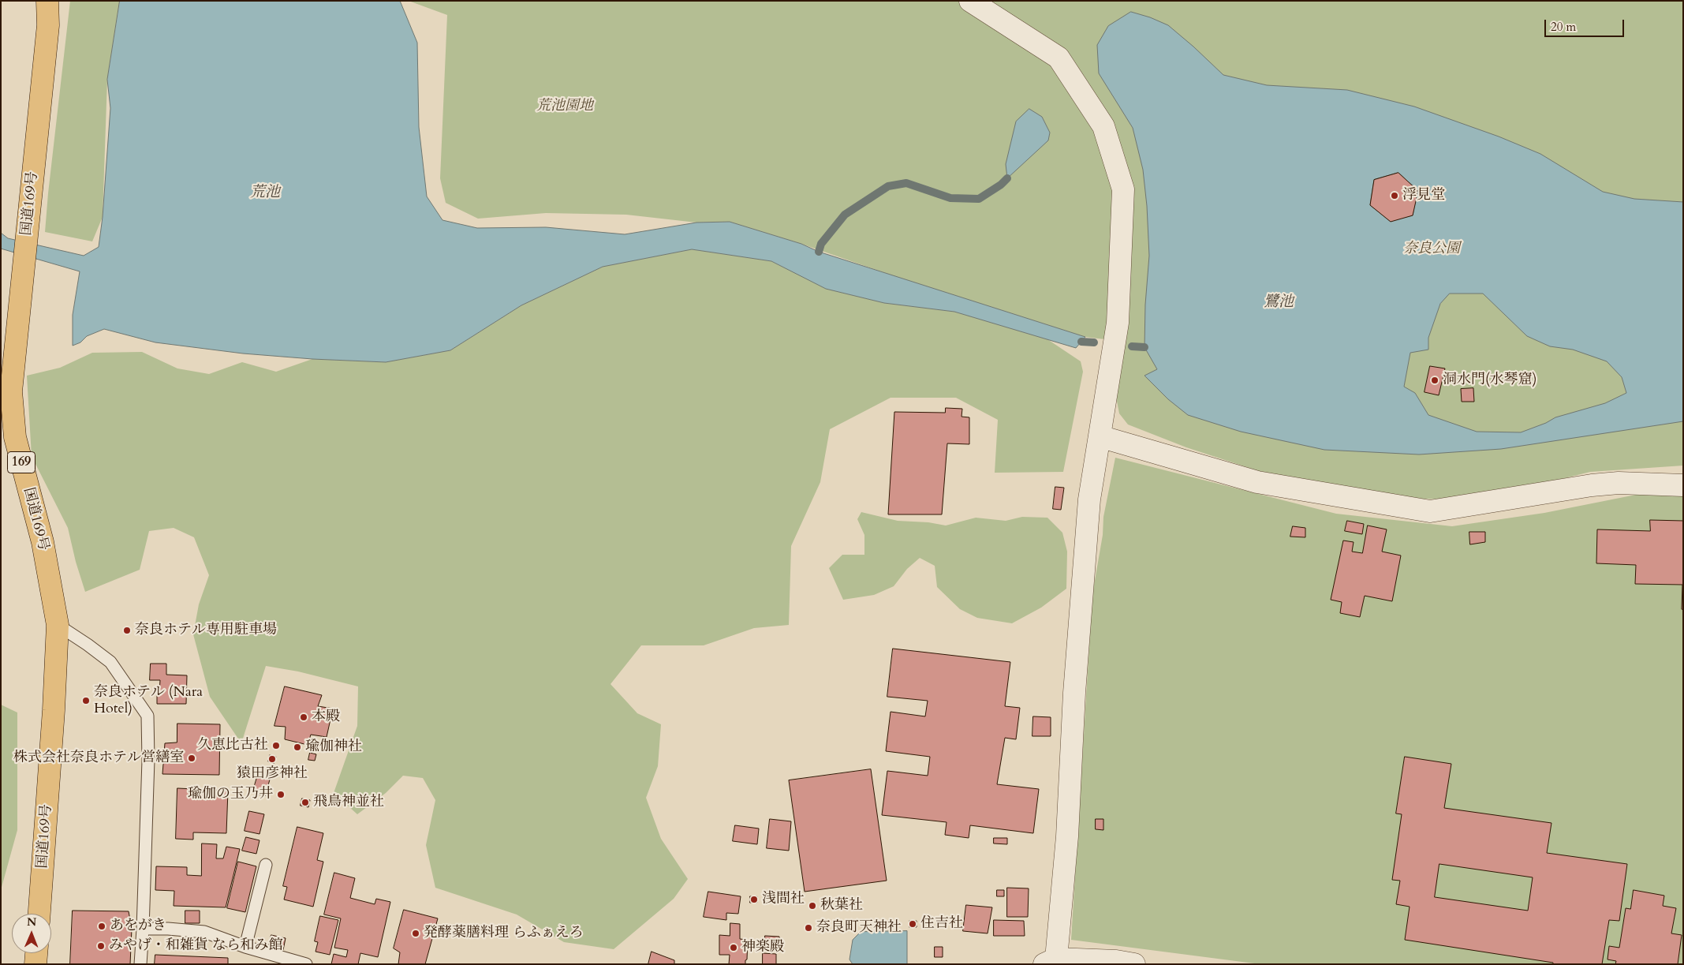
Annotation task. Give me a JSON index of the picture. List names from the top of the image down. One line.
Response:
{"streets":{"highway":["国道169号","169"]},"water":["荒池","鷺池"],"parks":["荒池園地","奈良公園"],"places":["浮見堂","洞水門(水琴窟)","奈良ホテル専用駐車場","奈良ホテル (Nara Hotel)","本殿","久恵比古社","瑜伽神社","株式会社奈良ホテル営繕室","猿田彦神社","瑜伽の玉乃井","飛鳥神並社","浅間社","秋葉社","住吉社","あをがき","奈良町天神社","発酵薬膳料理 らふぁえろ","みやげ・和雑貨 なら和み館","神楽殿"],"scale_bar":"20 m","north":"top"}
